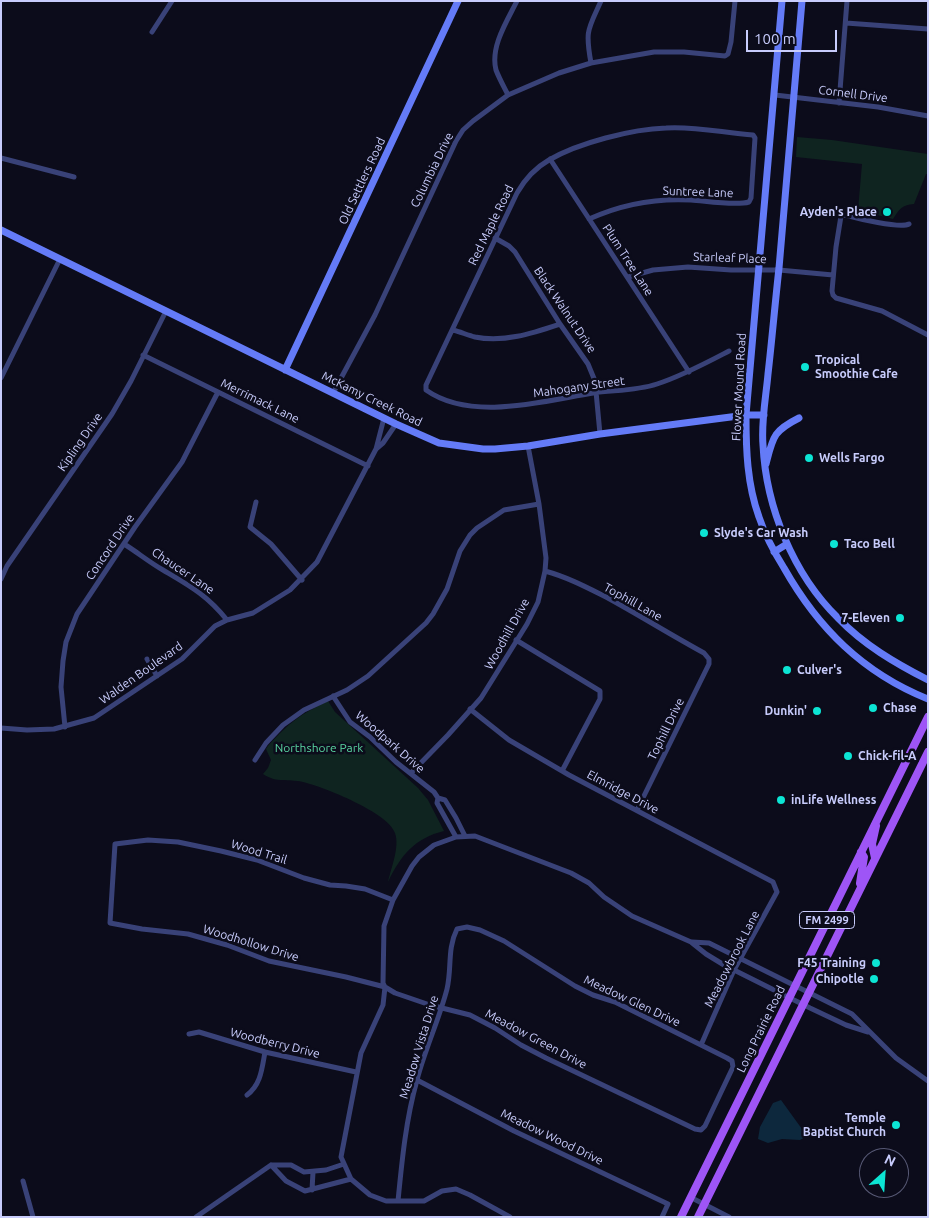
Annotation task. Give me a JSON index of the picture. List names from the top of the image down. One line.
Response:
{"streets":{"main road":["Old Settlers Road","Flower Mound Road","McKamy Creek Road","FM 2499","Long Prairie Road"],"street":["Cornell Drive","Columbia Drive","Suntree Lane","Red Maple Road","Starleaf Place","Plum Tree Lane","Black Walnut Drive","Mahogany Street","Merrimack Lane","Kipling Drive","Concord Drive","Chaucer Lane","Tophill Lane","Woodhill Drive","Walden Boulevard","Tophill Drive","Woodpark Drive","Elmridge Drive","Wood Trail","Woodhollow Drive","Meadowbrook Lane","Meadow Glen Drive","Meadow Green Drive","Woodberry Drive","Meadow Vista Drive","Meadow Wood Drive"]},"crossings":[["Cornell Drive","Flower Mound Road"],["Columbia Drive","McKamy Creek Road"],["Old Settlers Road","McKamy Creek Road"],["Suntree Lane","Red Maple Road"],["Suntree Lane","Plum Tree Lane"],["Red Maple Road","Plum Tree Lane"],["Red Maple Road","Black Walnut Drive"],["Red Maple Road","Mahogany Street"],["Starleaf Place","Plum Tree Lane"],["Starleaf Place","Flower Mound Road"],["Plum Tree Lane","Mahogany Street"],["Black Walnut Drive","Mahogany Street"],["Black Walnut Drive","McKamy Creek Road"],["Flower Mound Road","McKamy Creek Road"],["McKamy Creek Road","Kipling Drive"],["McKamy Creek Road","Woodhill Drive"],["McKamy Creek Road","Walden Boulevard"],["Merrimack Lane","Kipling Drive"],["Merrimack Lane","Concord Drive"],["Merrimack Lane","Walden Boulevard"],["Concord Drive","Chaucer Lane"],["Concord Drive","Walden Boulevard"],["Chaucer Lane","Walden Boulevard"],["Tophill Lane","Woodhill Drive"],["Tophill Lane","Tophill Drive"],["Woodhill Drive","Woodpark Drive"],["Woodhill Drive","Elmridge Drive"],["Tophill Drive","Elmridge Drive"],["Elmridge Drive","Meadowbrook Lane"],["Wood Trail","Woodhollow Drive"],["Woodhollow Drive","Meadow Green Drive"],["Meadowbrook Lane","Meadow Glen Drive"],["Meadow Glen Drive","Meadow Green Drive"],["Meadow Glen Drive","Meadow Vista Drive"],["Meadow Green Drive","Meadow Vista Drive"],["Meadow Vista Drive","Meadow Wood Drive"]],"parks":["Northshore Park"],"places":["Ayden's Place","Tropical Smoothie Cafe","Wells Fargo","Slyde's Car Wash","Taco Bell","7-Eleven","Culver's","Chase","Dunkin'","Chick-fil-A","inLife Wellness","F45 Training","Chipotle","Temple Baptist Church"],"scale_bar":"100 m","north":"top right"}
